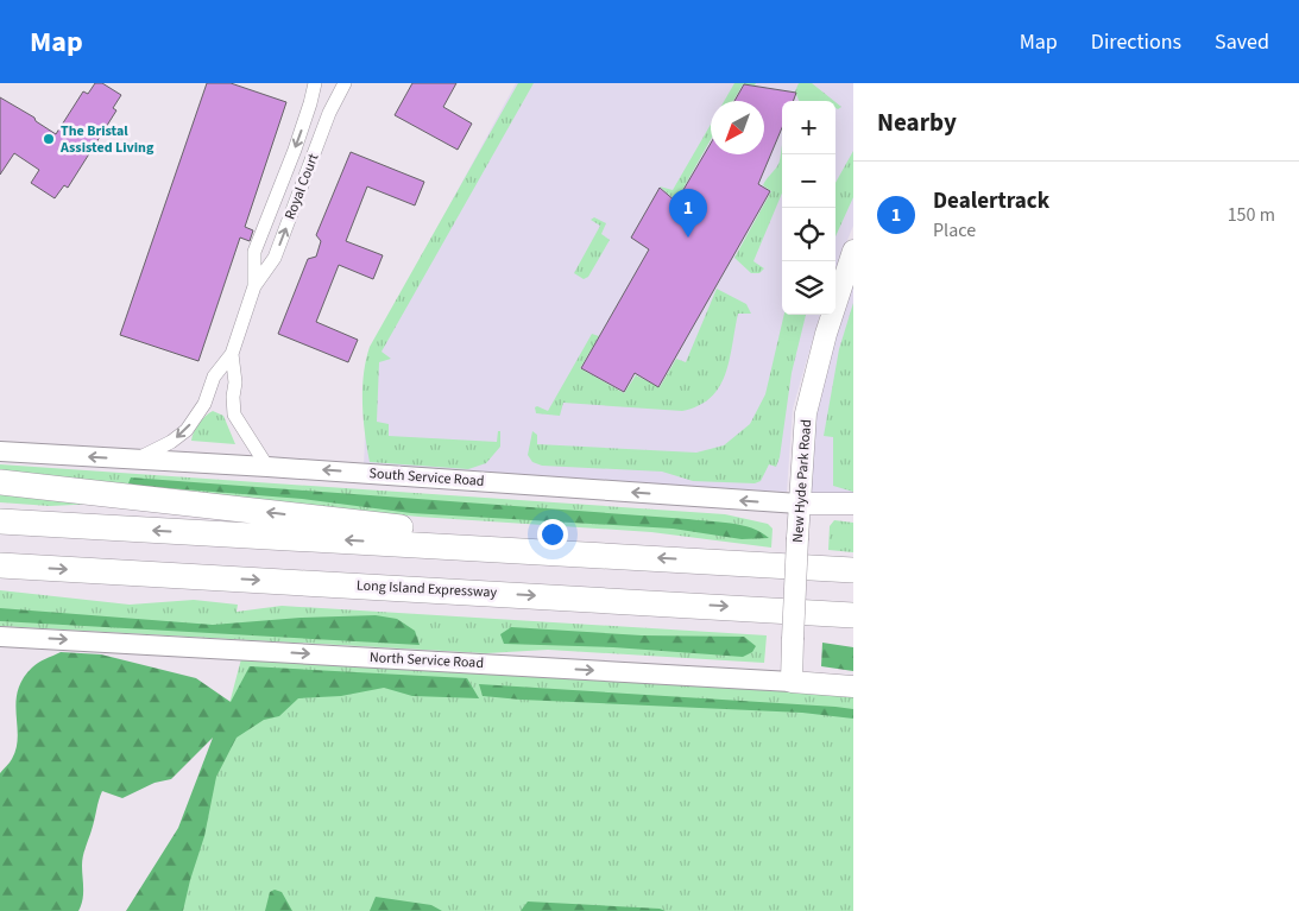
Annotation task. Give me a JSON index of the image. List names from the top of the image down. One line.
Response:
{"streets":{"highway":["Long Island Expressway"],"main road":["South Service Road","New Hyde Park Road","North Service Road"],"street":["Royal Court"]},"crossings":[["South Service Road","New Hyde Park Road"],["New Hyde Park Road","North Service Road"]],"one_way":["South Service Road","North Service Road"],"places":["The Bristal Assisted Living"],"north":"bottom left","page":{"header":"Map","nav":["Map","Directions","Saved"],"heading":"Nearby","map_buttons":["+","−"],"list":[{"mark":"1","name":"Dealertrack","note":"Place","value":"150 m"}],"pins":"1"}}
